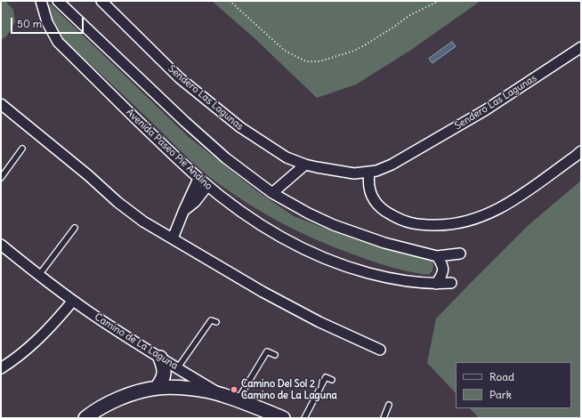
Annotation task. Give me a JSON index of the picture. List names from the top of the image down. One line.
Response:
{"streets":{"street":["Sendero Las Lagunas","Avenida Paseo Pie Andino","Camino de La Laguna"]},"places":["Camino Del Sol 2 / Camino de La Laguna"],"legend":["Road","Park"],"scale_bar":"50 m"}
